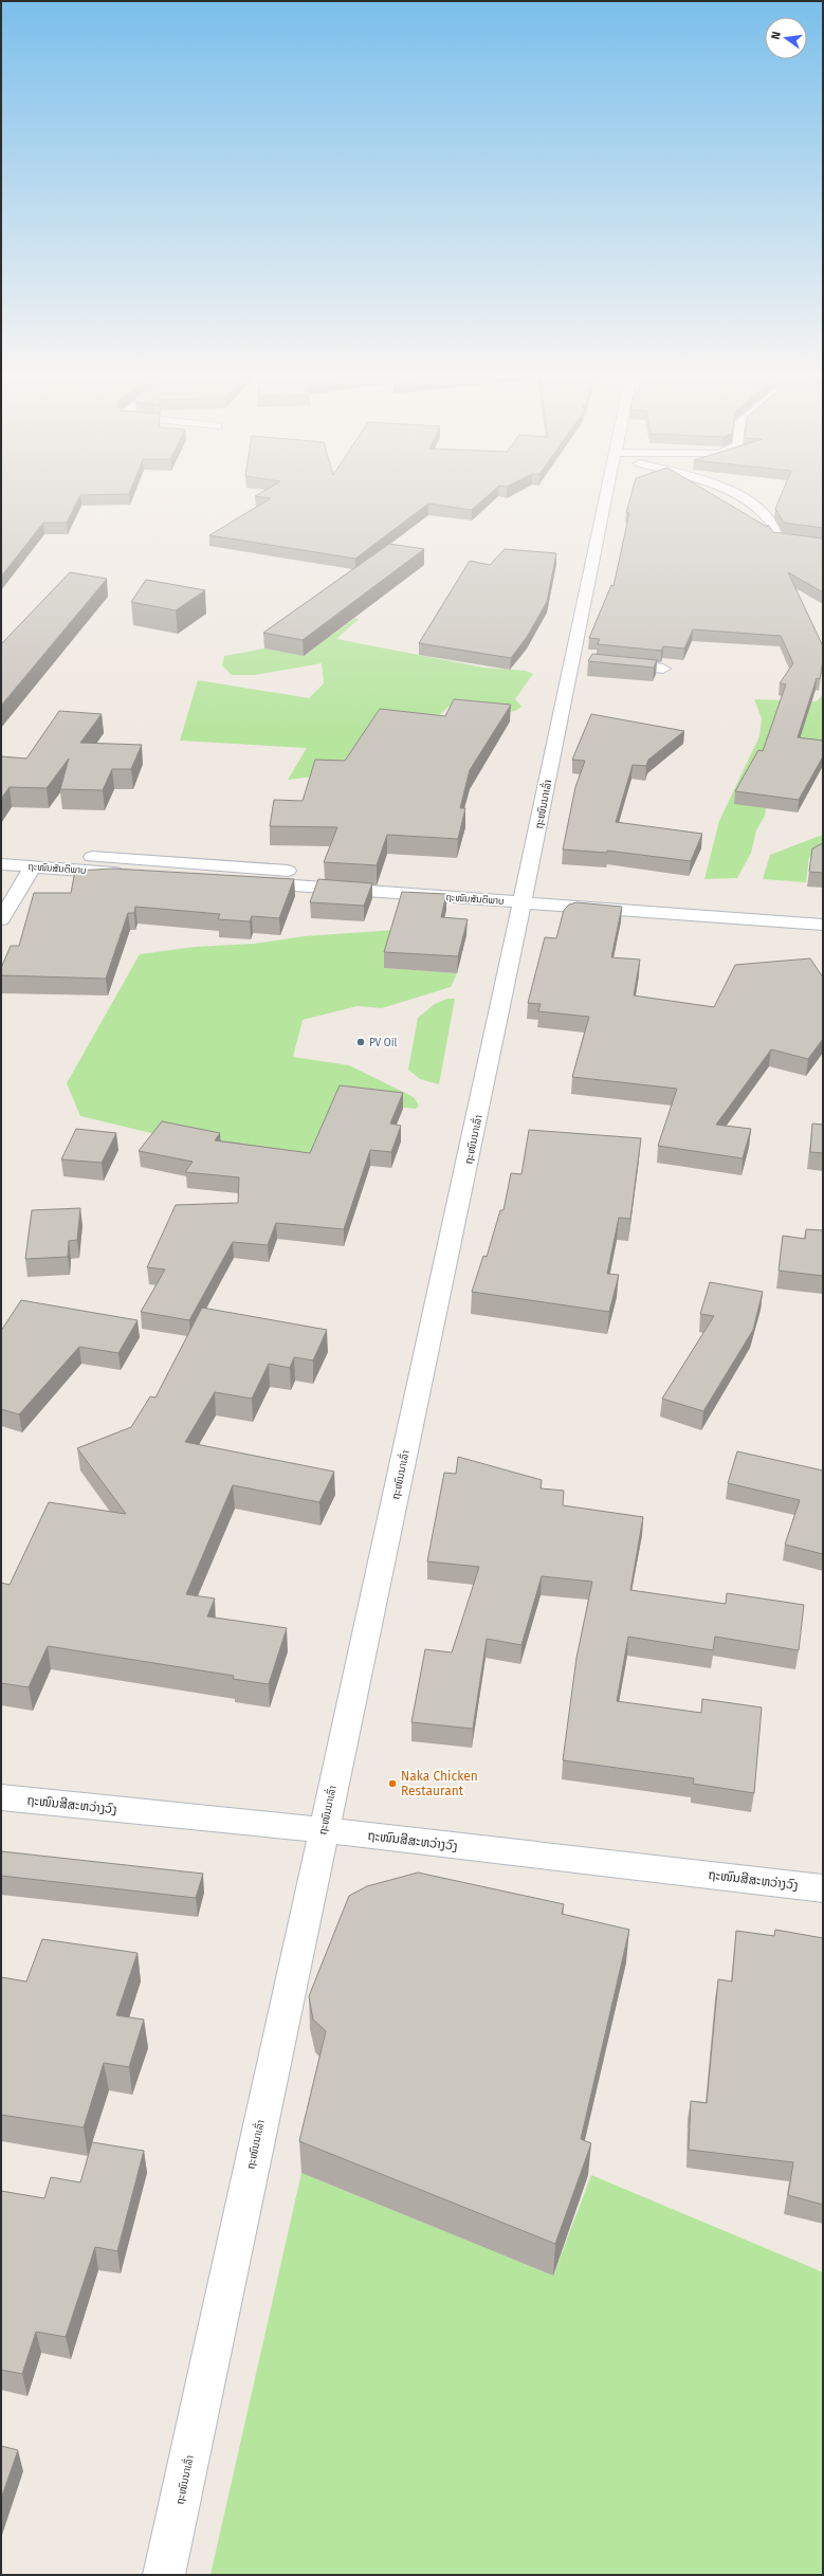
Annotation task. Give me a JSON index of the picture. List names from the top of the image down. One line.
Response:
{"streets":{"street":["ຖະໜົນນາເລົ່າ","ຖະໜົນສັນຕິພາບ","ຖະໜົນສີສະຫວ່າງວົງ"]},"crossings":[["ຖະໜົນນາເລົ່າ","ຖະໜົນສັນຕິພາບ"],["ຖະໜົນນາເລົ່າ","ຖະໜົນສີສະຫວ່າງວົງ"]],"places":["PV Oil","Naka Chicken Restaurant"],"north":"left"}
